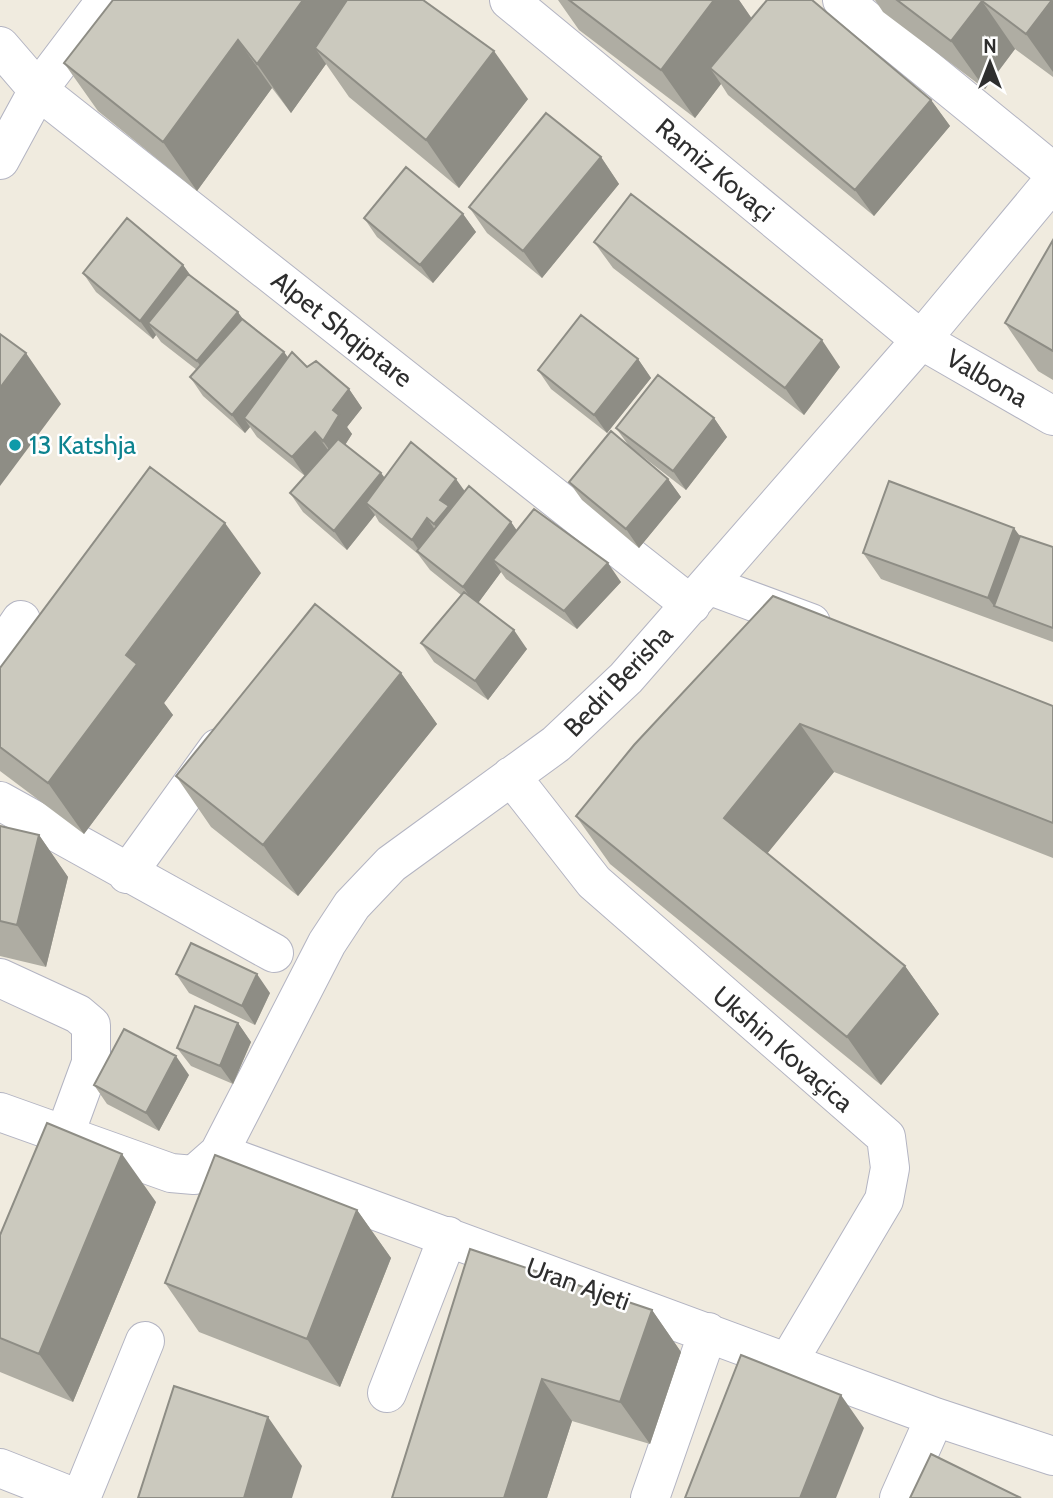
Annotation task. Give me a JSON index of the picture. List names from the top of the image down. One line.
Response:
{"streets":{"street":["Ramiz Kovaçi","Alpet Shqiptare","Valbona","Bedri Berisha","Ukshin Kovaçica","Uran Ajeti"]},"crossings":[["Ramiz Kovaçi","Valbona"],["Ramiz Kovaçi","Bedri Berisha"],["Alpet Shqiptare","Bedri Berisha"],["Valbona","Bedri Berisha"],["Bedri Berisha","Ukshin Kovaçica"],["Bedri Berisha","Uran Ajeti"],["Ukshin Kovaçica","Uran Ajeti"]],"places":["13 Katshja"],"north":"top"}
